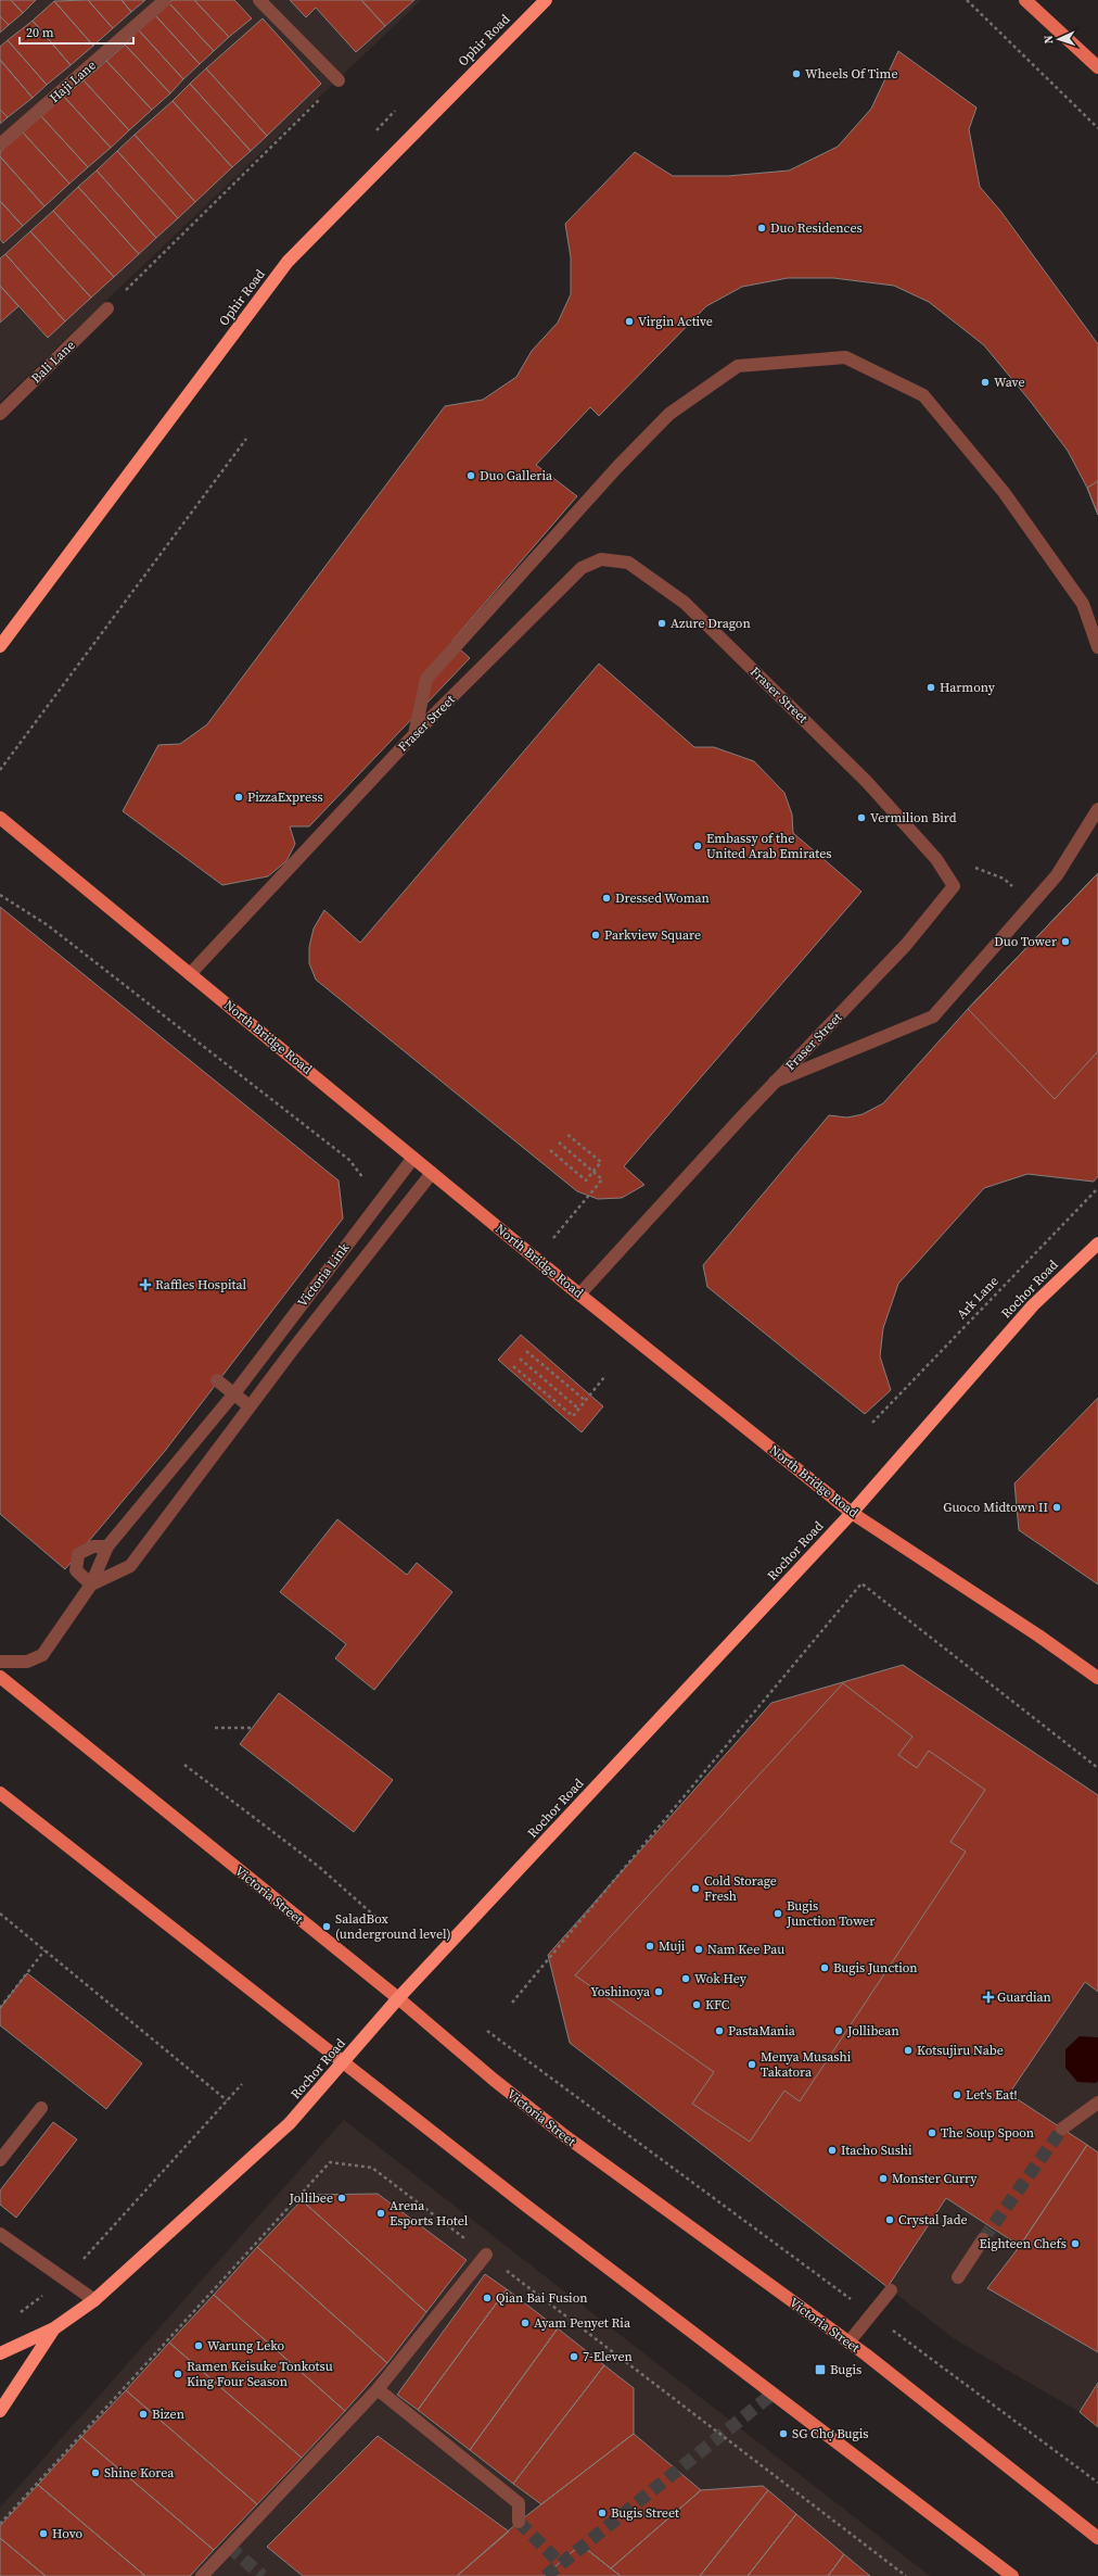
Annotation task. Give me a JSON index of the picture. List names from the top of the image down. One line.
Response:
{"streets":{"highway":["Ophir Road","Rochor Road"],"main road":["North Bridge Road","Victoria Street"],"street":["Haji Lane","Bali Lane","Fraser Street","Victoria Link"],"path":["Ark Lane"]},"crossings":[["Fraser Street","North Bridge Road"],["North Bridge Road","Victoria Link"],["North Bridge Road","Rochor Road"],["Rochor Road","Victoria Street"]],"places":{"other":["Wheels Of Time","Duo Residences","Virgin Active","Wave","Duo Galleria","Azure Dragon","Harmony","PizzaExpress","Vermilion Bird","Embassy of the United Arab Emirates","Dressed Woman","Parkview Square","Duo Tower","Guoco Midtown II","Cold Storage Fresh","Bugis Junction Tower","SaladBox (underground level)","Muji","Nam Kee Pau","Bugis Junction","Wok Hey","Yoshinoya","KFC","PastaMania","Jollibean","Kotsujiru Nabe","Menya Musashi Takatora","Let's Eat!","The Soup Spoon","Itacho Sushi","Monster Curry","Jollibee","Arena Esports Hotel","Crystal Jade","Eighteen Chefs","Qian Bai Fusion","Ayam Penyet Ria","Warung Leko","7-Eleven","Ramen Keisuke Tonkotsu King Four Season","Bizen","SG Chợ Bugis","Shine Korea","Bugis Street","Hovo"],"health":["Raffles Hospital","Guardian"],"transit":["Bugis"]},"scale_bar":"20 m","north":"left"}
